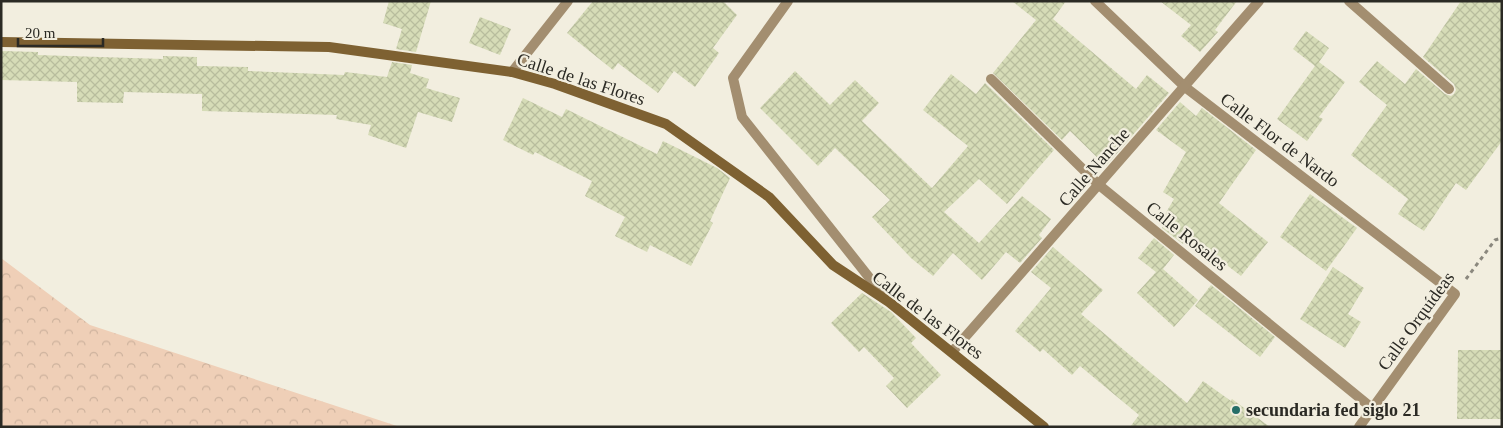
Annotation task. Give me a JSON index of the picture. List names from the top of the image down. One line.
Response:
{"streets":{"street":["Calle de las Flores","Calle Flor de Nardo","Calle Nanche","Calle Rosales","Calle Orquídeas"]},"crossings":[["Calle de las Flores","Calle Nanche"],["Calle Flor de Nardo","Calle Nanche"],["Calle Flor de Nardo","Calle Orquídeas"],["Calle Nanche","Calle Rosales"],["Calle Rosales","Calle Orquídeas"]],"places":["secundaria fed siglo 21"],"scale_bar":"20 m"}
